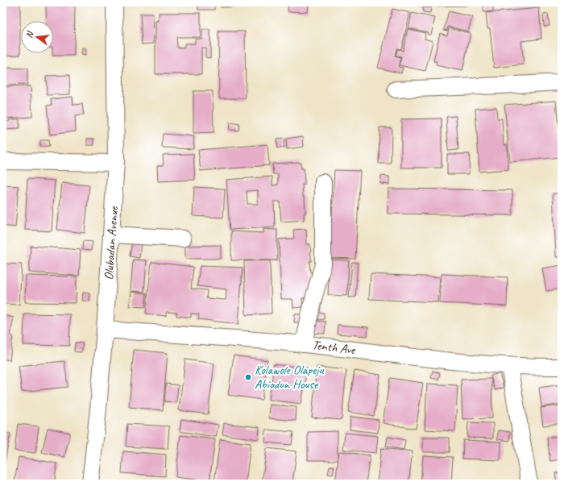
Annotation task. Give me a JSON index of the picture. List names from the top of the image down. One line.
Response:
{"streets":{"street":["Olubadan Avenue","Tenth Ave"]},"crossings":[["Olubadan Avenue","Tenth Ave"]],"places":["Kolawole Olapeju Abiodun House"],"north":"left"}
